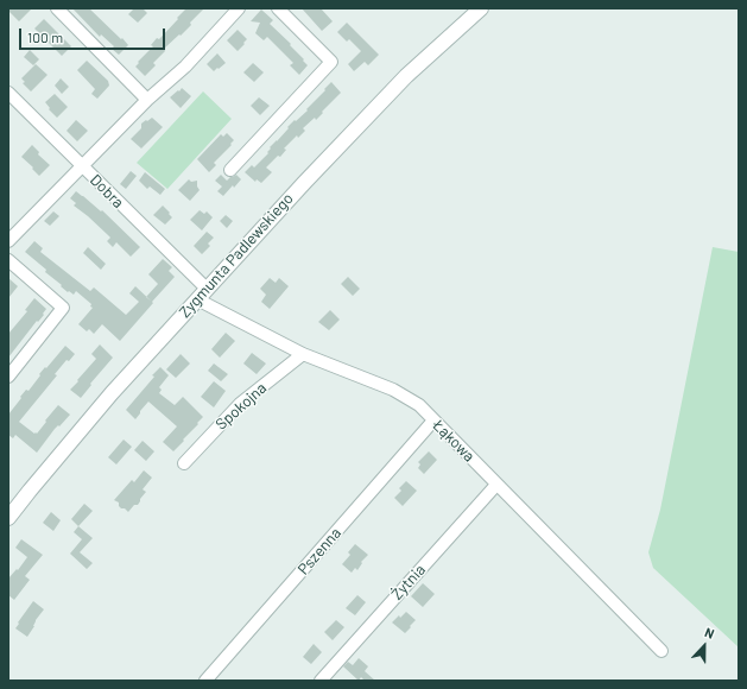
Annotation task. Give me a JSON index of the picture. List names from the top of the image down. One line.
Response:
{"streets":{"street":["Dobra","Zygmunta Padlewskiego","Spokojna","Łąkowa","Pszenna","Żytnia"]},"crossings":[["Dobra","Zygmunta Padlewskiego"],["Dobra","Łąkowa"],["Zygmunta Padlewskiego","Łąkowa"],["Spokojna","Łąkowa"],["Łąkowa","Pszenna"],["Łąkowa","Żytnia"]],"scale_bar":"100 m","north":"top"}
